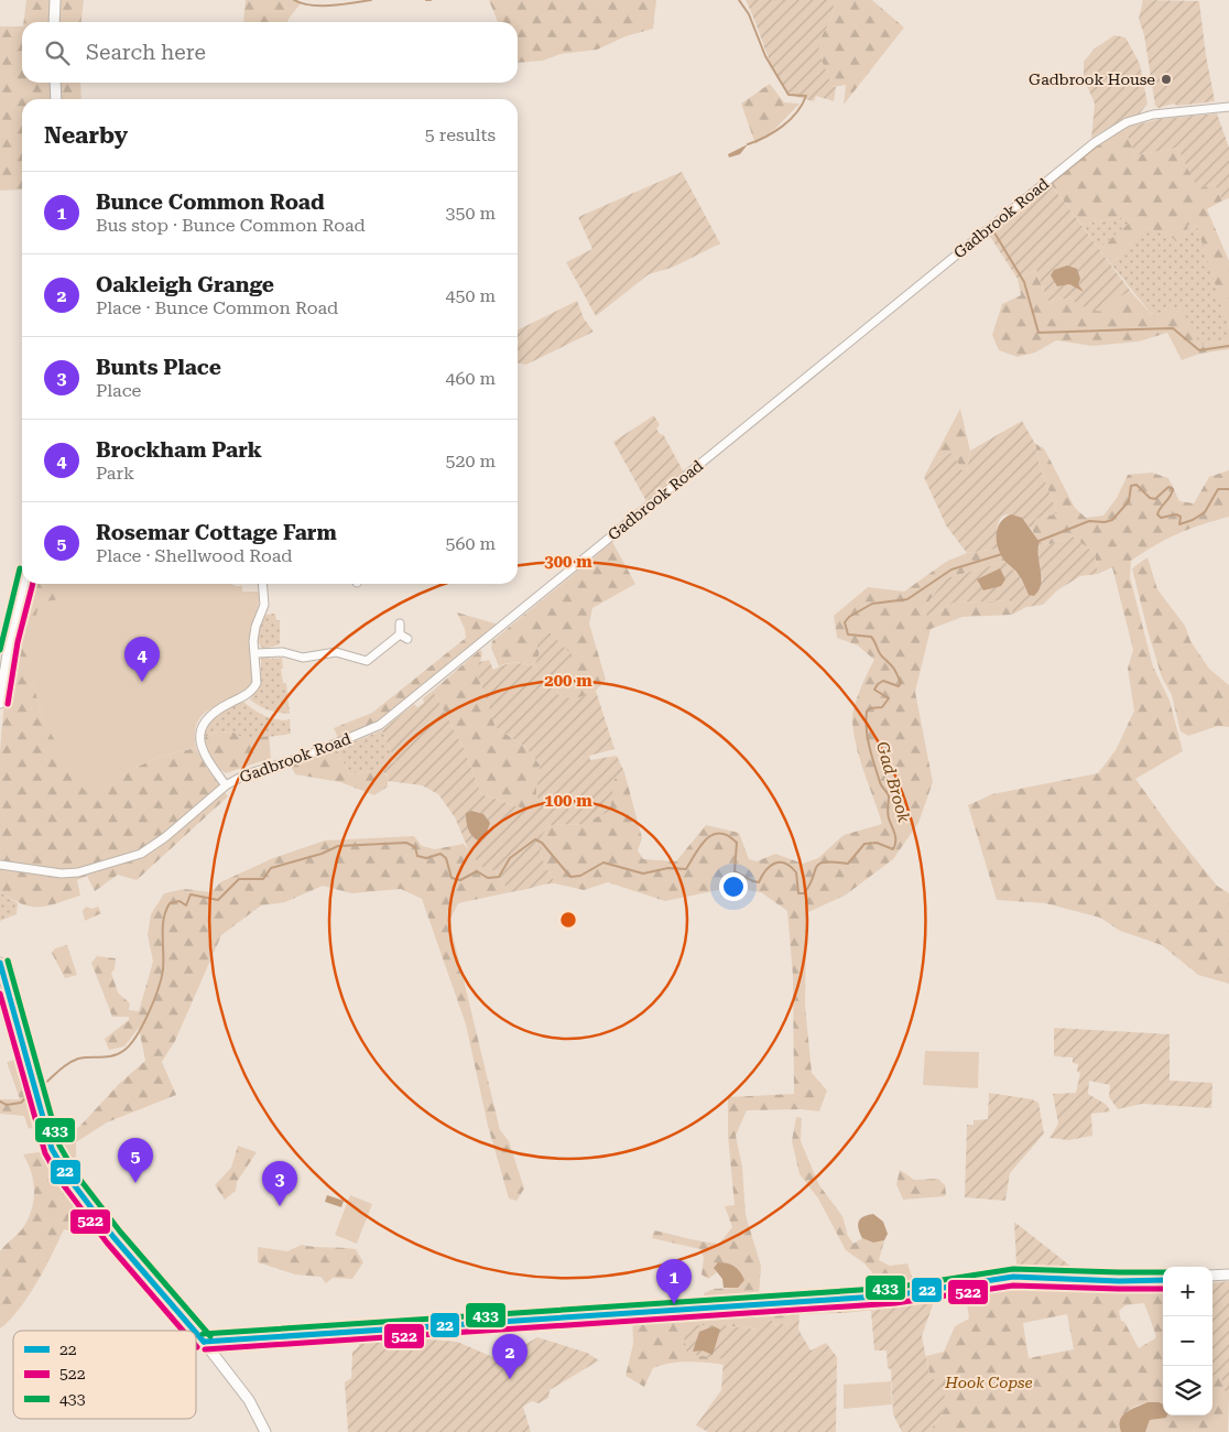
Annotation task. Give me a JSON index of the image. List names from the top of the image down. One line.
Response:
{"streets":{"street":["Gadbrook Road"]},"water":["Gad Brook"],"parks":["Hook Copse"],"places":["Gadbrook House"],"lines":["transit line 433","transit line 522","transit line 22"],"legend":["22","522","433"],"page":{"search":"Search here","heading":["Nearby","5 results"],"list":[{"mark":"1","name":"Bunce Common Road","note":"Bus stop · Bunce Common Road","value":"350 m"},{"mark":"2","name":"Oakleigh Grange","note":"Place · Bunce Common Road","value":"450 m"},{"mark":"3","name":"Bunts Place","note":"Place","value":"460 m"},{"mark":"4","name":"Brockham Park","note":"Park","value":"520 m"},{"mark":"5","name":"Rosemar Cottage Farm","note":"Place · Shellwood Road","value":"560 m"}],"pins":["4","5","3","1","2"],"map_buttons":["+","−"]},"rings":["300 m","200 m","100 m"]}
